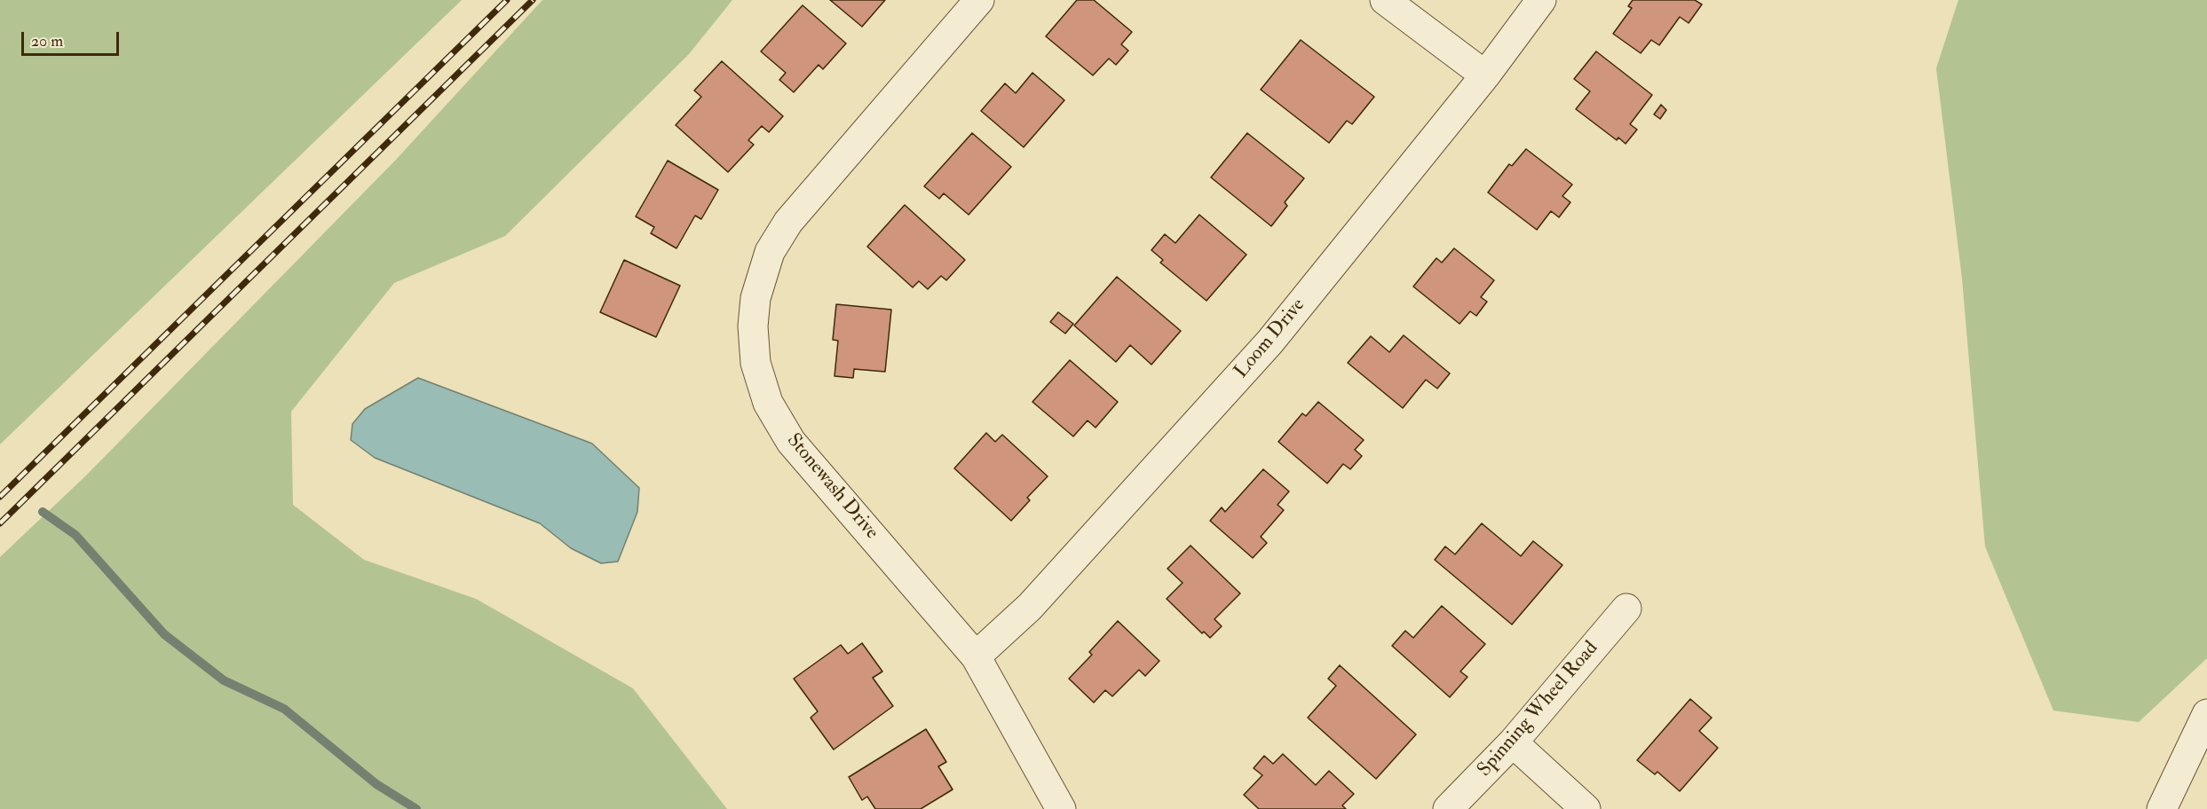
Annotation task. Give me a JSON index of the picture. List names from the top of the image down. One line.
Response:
{"streets":{"street":["Loom Drive","Stonewash Drive","Spinning Wheel Road"]},"crossings":[["Loom Drive","Stonewash Drive"]],"scale_bar":"20 m"}
